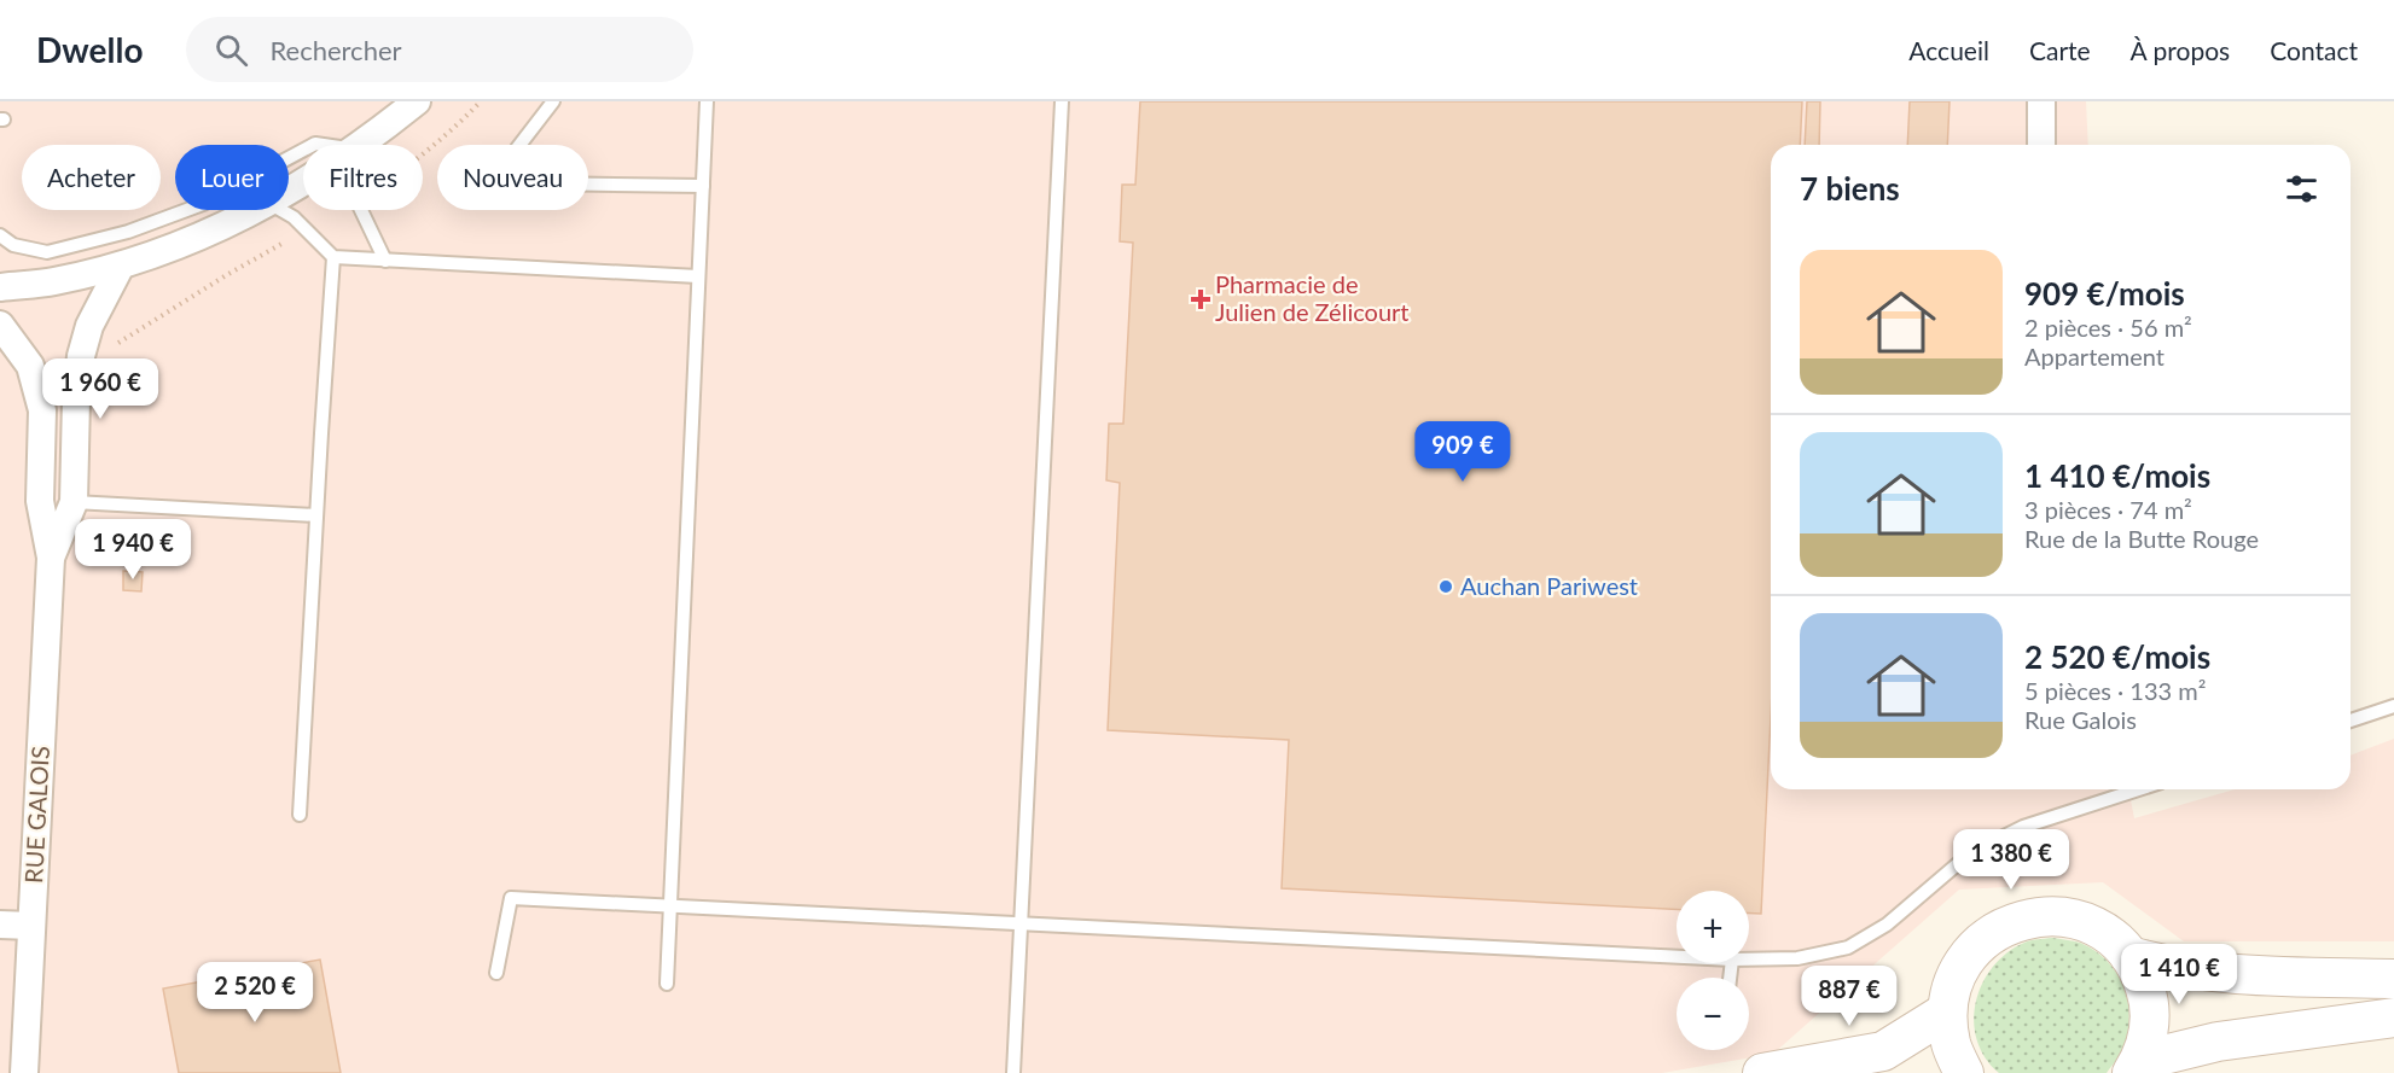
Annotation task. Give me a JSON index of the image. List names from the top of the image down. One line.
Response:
{"streets":{"street":["RUE GALOIS"]},"places":{"health":["Pharmacie de Julien de Zélicourt"],"other":["Auchan Pariwest"]},"page":{"header":"Dwello","search":"Rechercher","nav":["Accueil","Carte","À propos","Contact"],"chip":["Acheter","Louer","Filtres","Nouveau"],"heading":"7 biens","list":[{"name":"909 €/mois","note":"2 pièces · 56 m² · Appartement"},{"name":"1 410 €/mois","note":"3 pièces · 74 m² · Rue de la Butte Rouge"},{"name":"2 520 €/mois","note":"5 pièces · 133 m² · Rue Galois"}],"price":["1 960 €","909 €","1 940 €","1 380 €","1 410 €","2 520 €","887 €"],"map_buttons":["+","−"]}}
